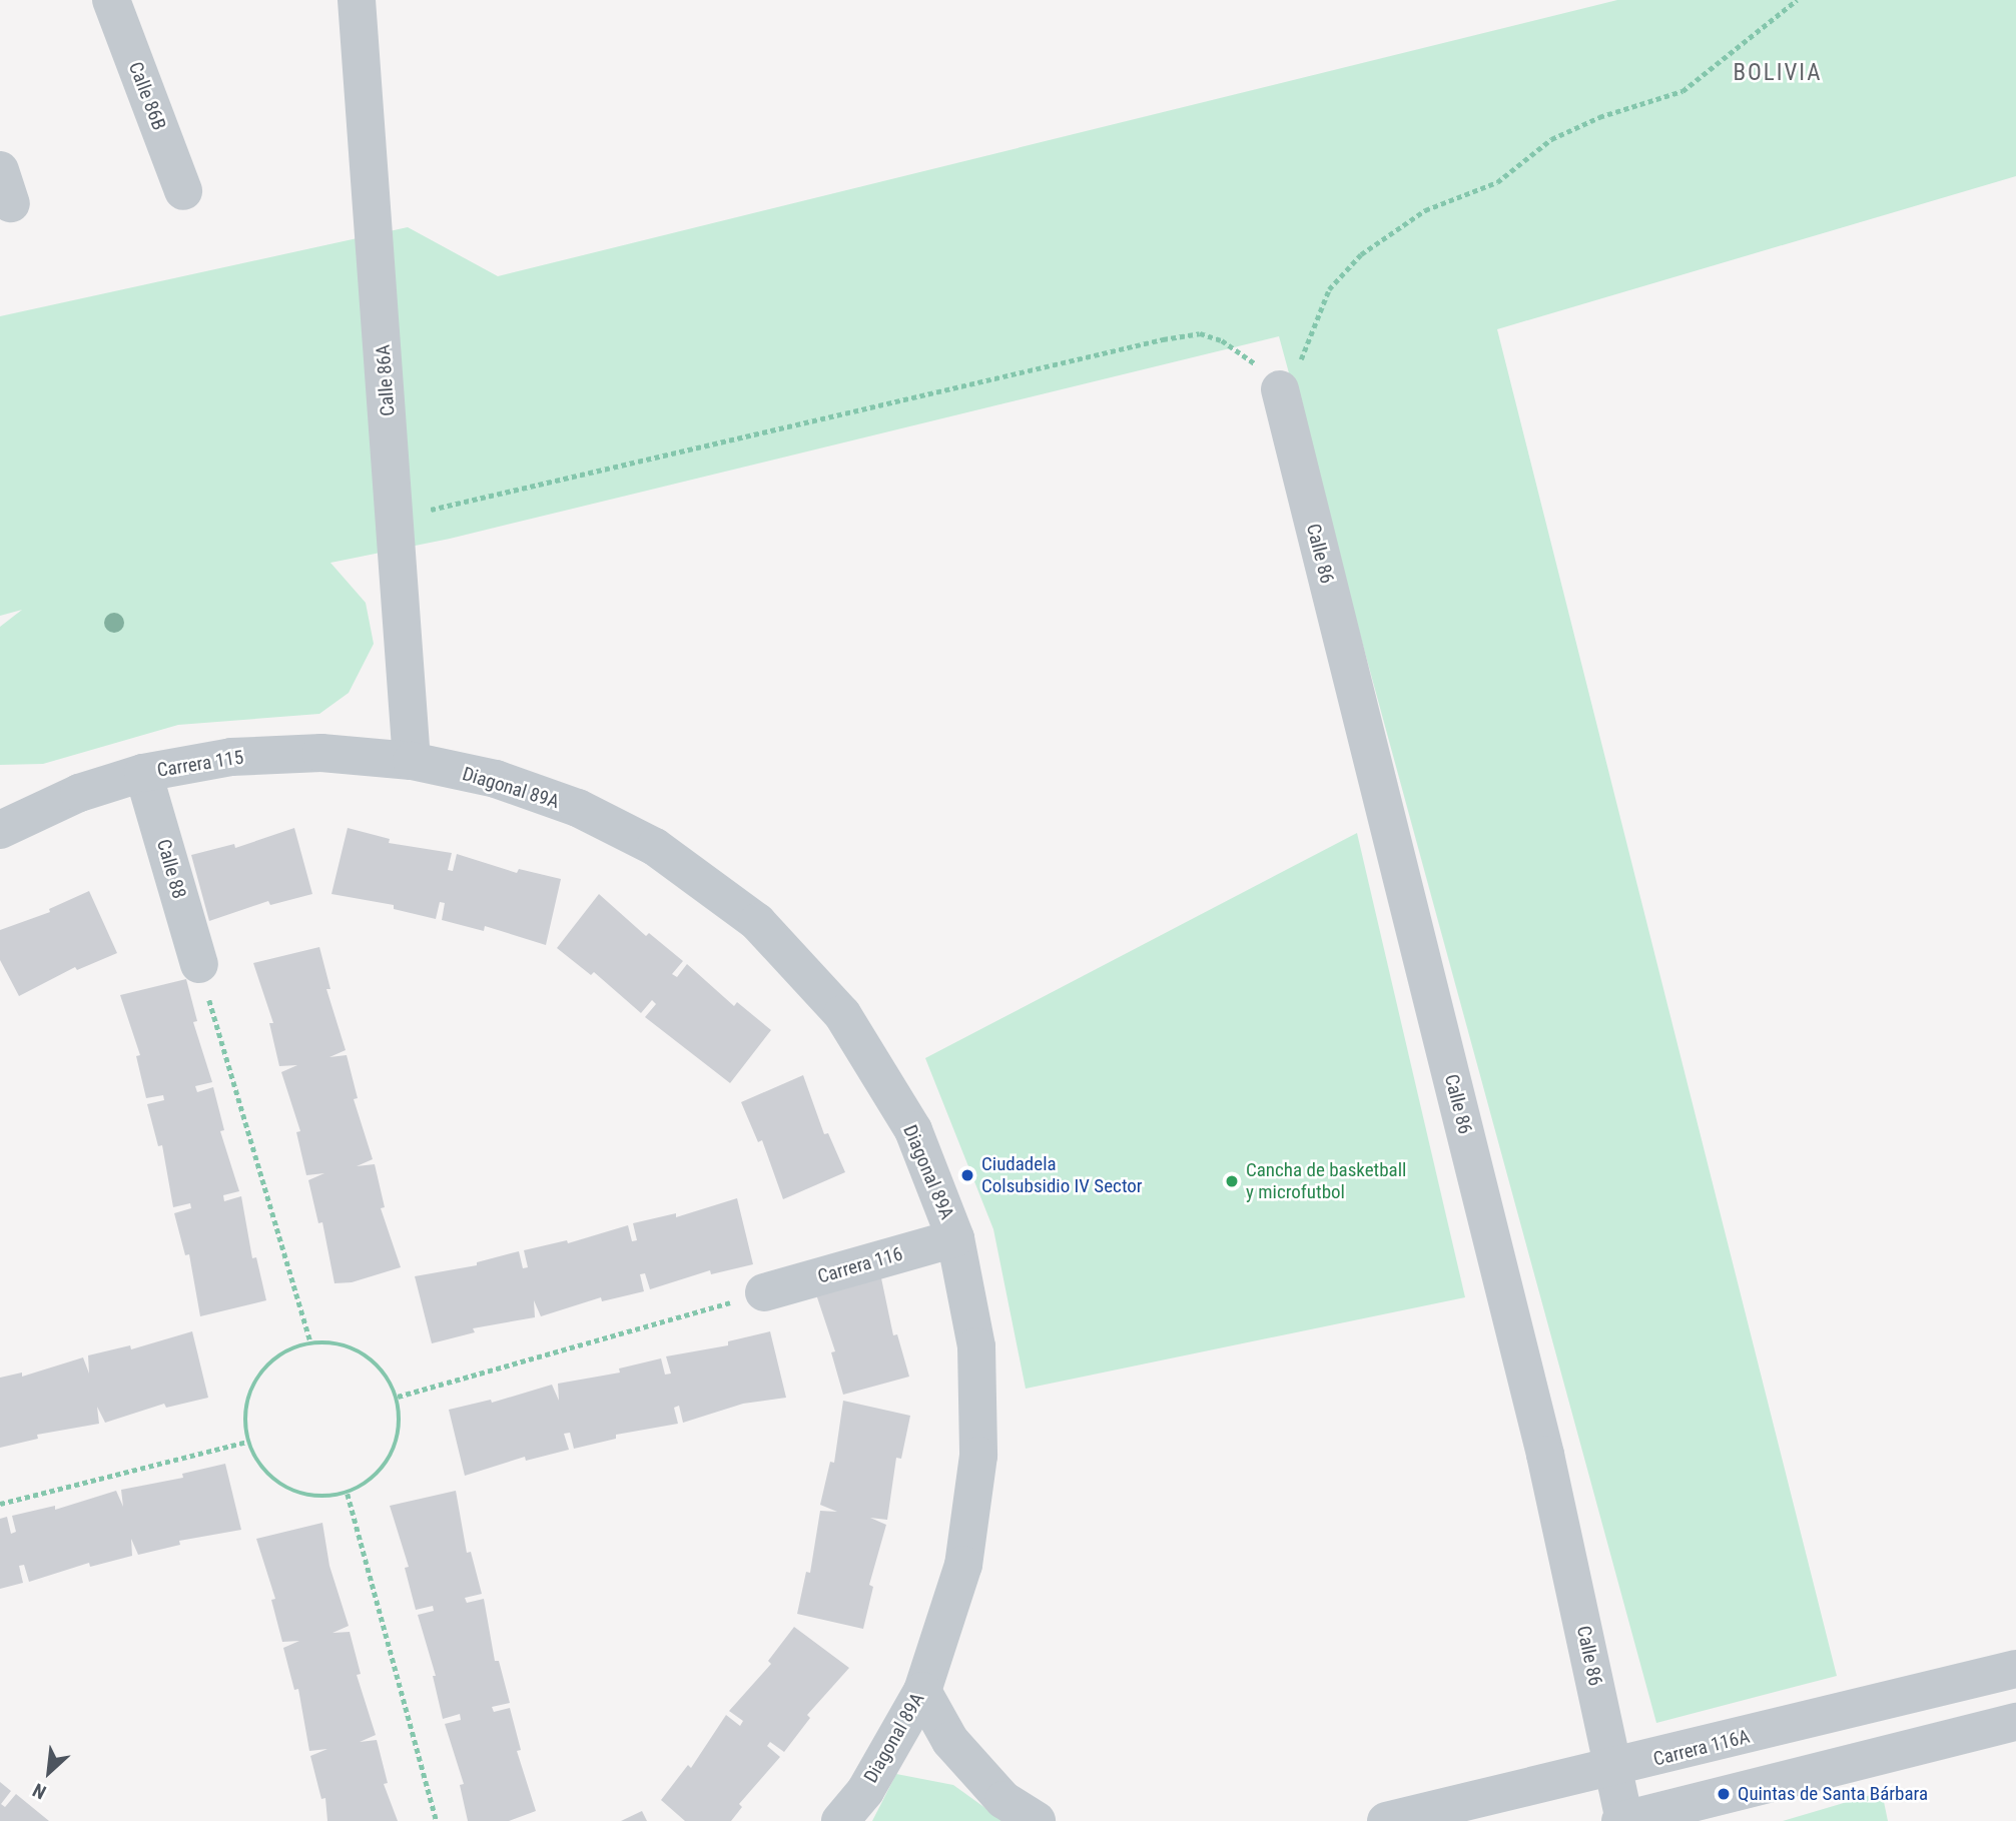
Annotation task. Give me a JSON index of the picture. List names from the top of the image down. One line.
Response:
{"streets":{"street":["Calle 86B","Calle 86A","Calle 86","Carrera 115","Diagonal 89A","Calle 88","Carrera 116","Carrera 116A"]},"crossings":[["Calle 86A","Carrera 115"],["Calle 86A","Diagonal 89A"],["Calle 86","Carrera 116A"],["Carrera 115","Diagonal 89A"],["Carrera 115","Calle 88"],["Diagonal 89A","Carrera 116"]],"districts":["BOLIVIA"],"places":["Ciudadela Colsubsidio IV Sector","Cancha de basketball y microfutbol","Quintas de Santa Bárbara"],"north":"bottom left"}
